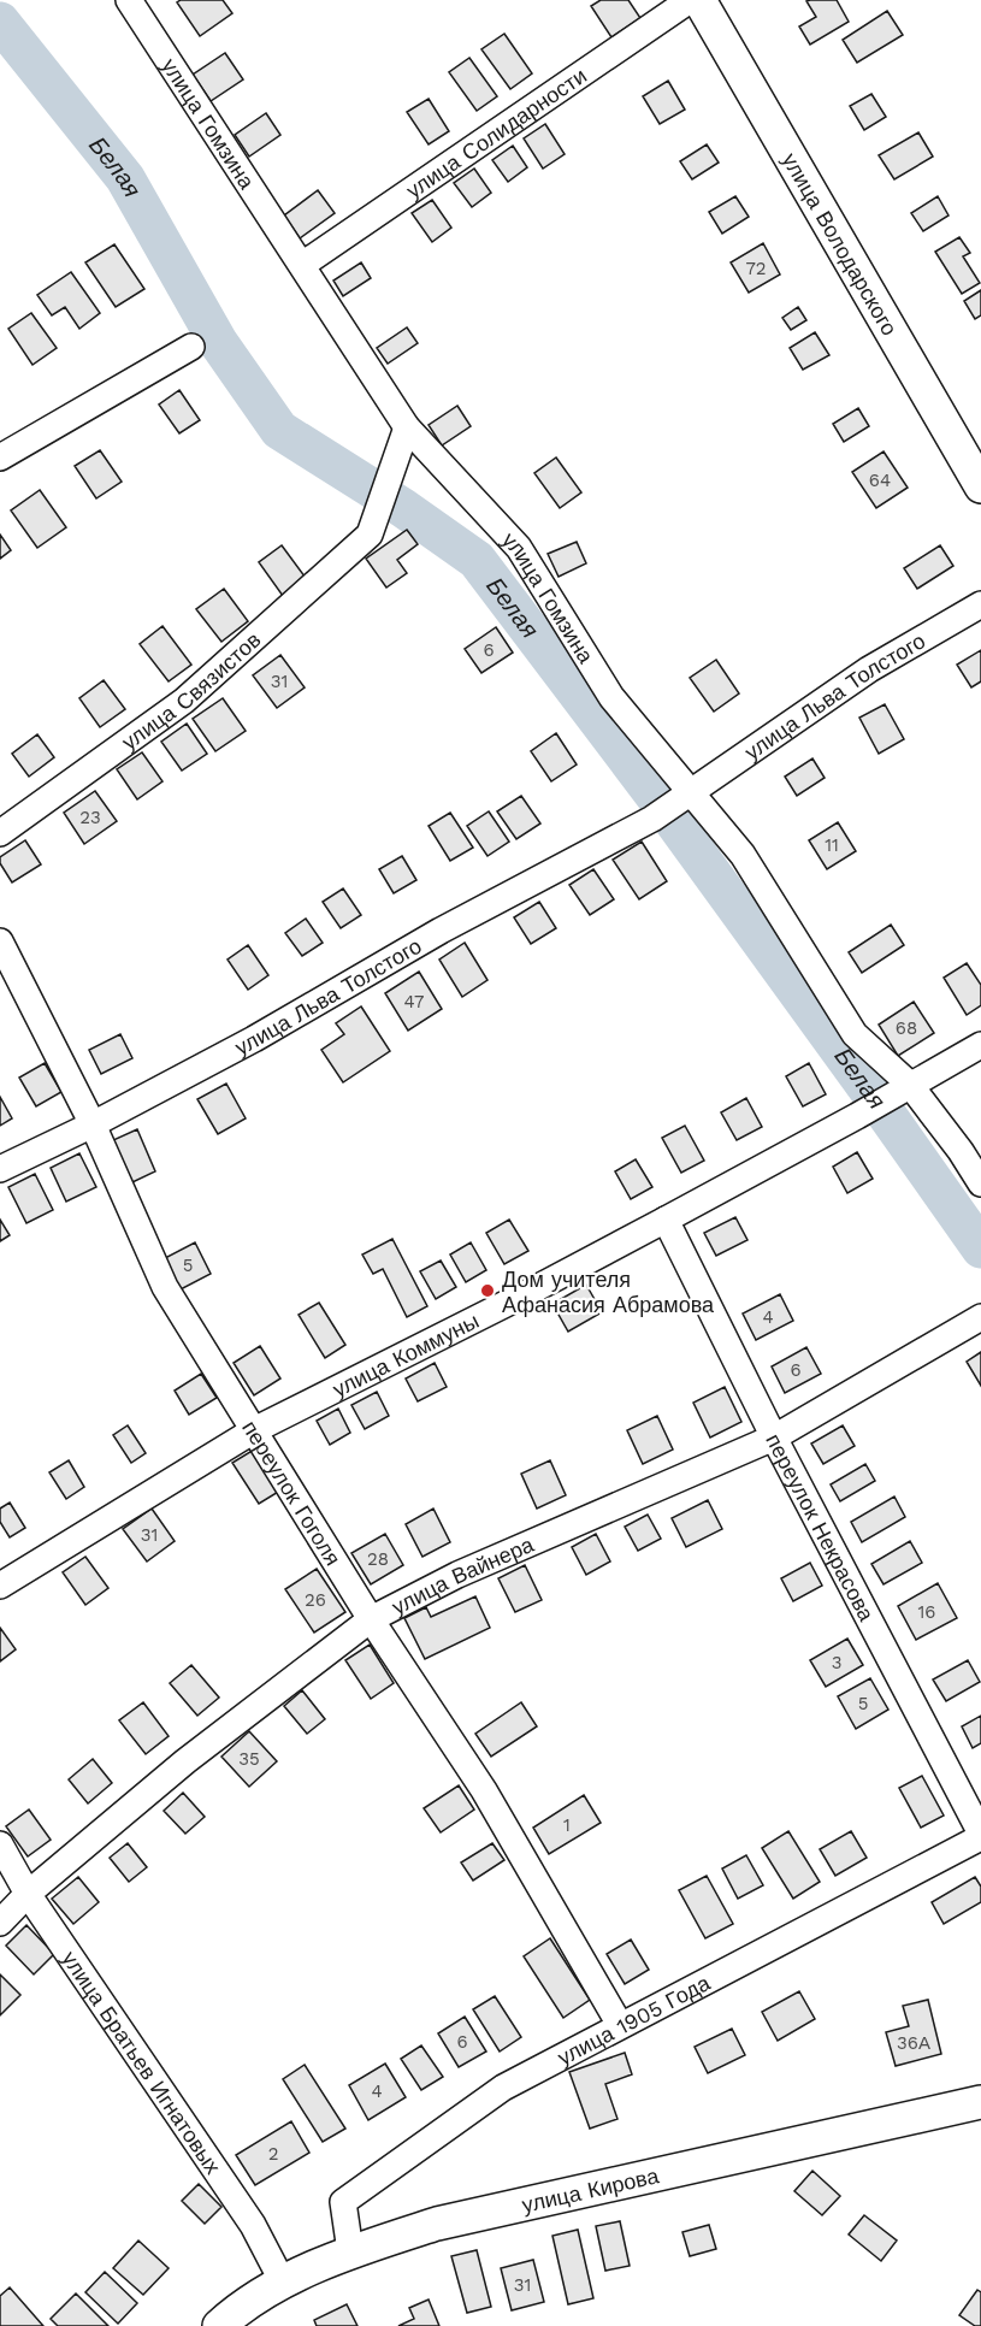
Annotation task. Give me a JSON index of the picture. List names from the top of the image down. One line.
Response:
{"streets":{"main road":["улица Володарского","улица Кирова"],"street":["улица Гомзина","улица Солидарности","улица Связистов","улица Льва Толстого","улица Коммуны","переулок Гоголя","переулок Некрасова","улица Вайнера","улица 1905 Года","улица Братьев Игнатовых"]},"crossings":[["улица Гомзина","улица Солидарности"],["улица Гомзина","улица Связистов"],["улица Гомзина","улица Льва Толстого"],["улица Гомзина","улица Коммуны"],["улица Льва Толстого","переулок Гоголя"],["улица Коммуны","переулок Гоголя"],["улица Коммуны","переулок Некрасова"],["переулок Гоголя","улица Вайнера"],["переулок Гоголя","улица 1905 Года"],["переулок Некрасова","улица Вайнера"],["переулок Некрасова","улица 1905 Года"],["улица Вайнера","улица Братьев Игнатовых"],["улица 1905 Года","улица Кирова"],["улица Братьев Игнатовых","улица Кирова"]],"water":["Белая"],"places":["Дом учителя Афанасия Абрамова"],"house_numbers":["72","64","6","31","23","11","47","68","5","4","6","31","28","26","16","3","5","35","1","6","36А","4","2","31"]}
